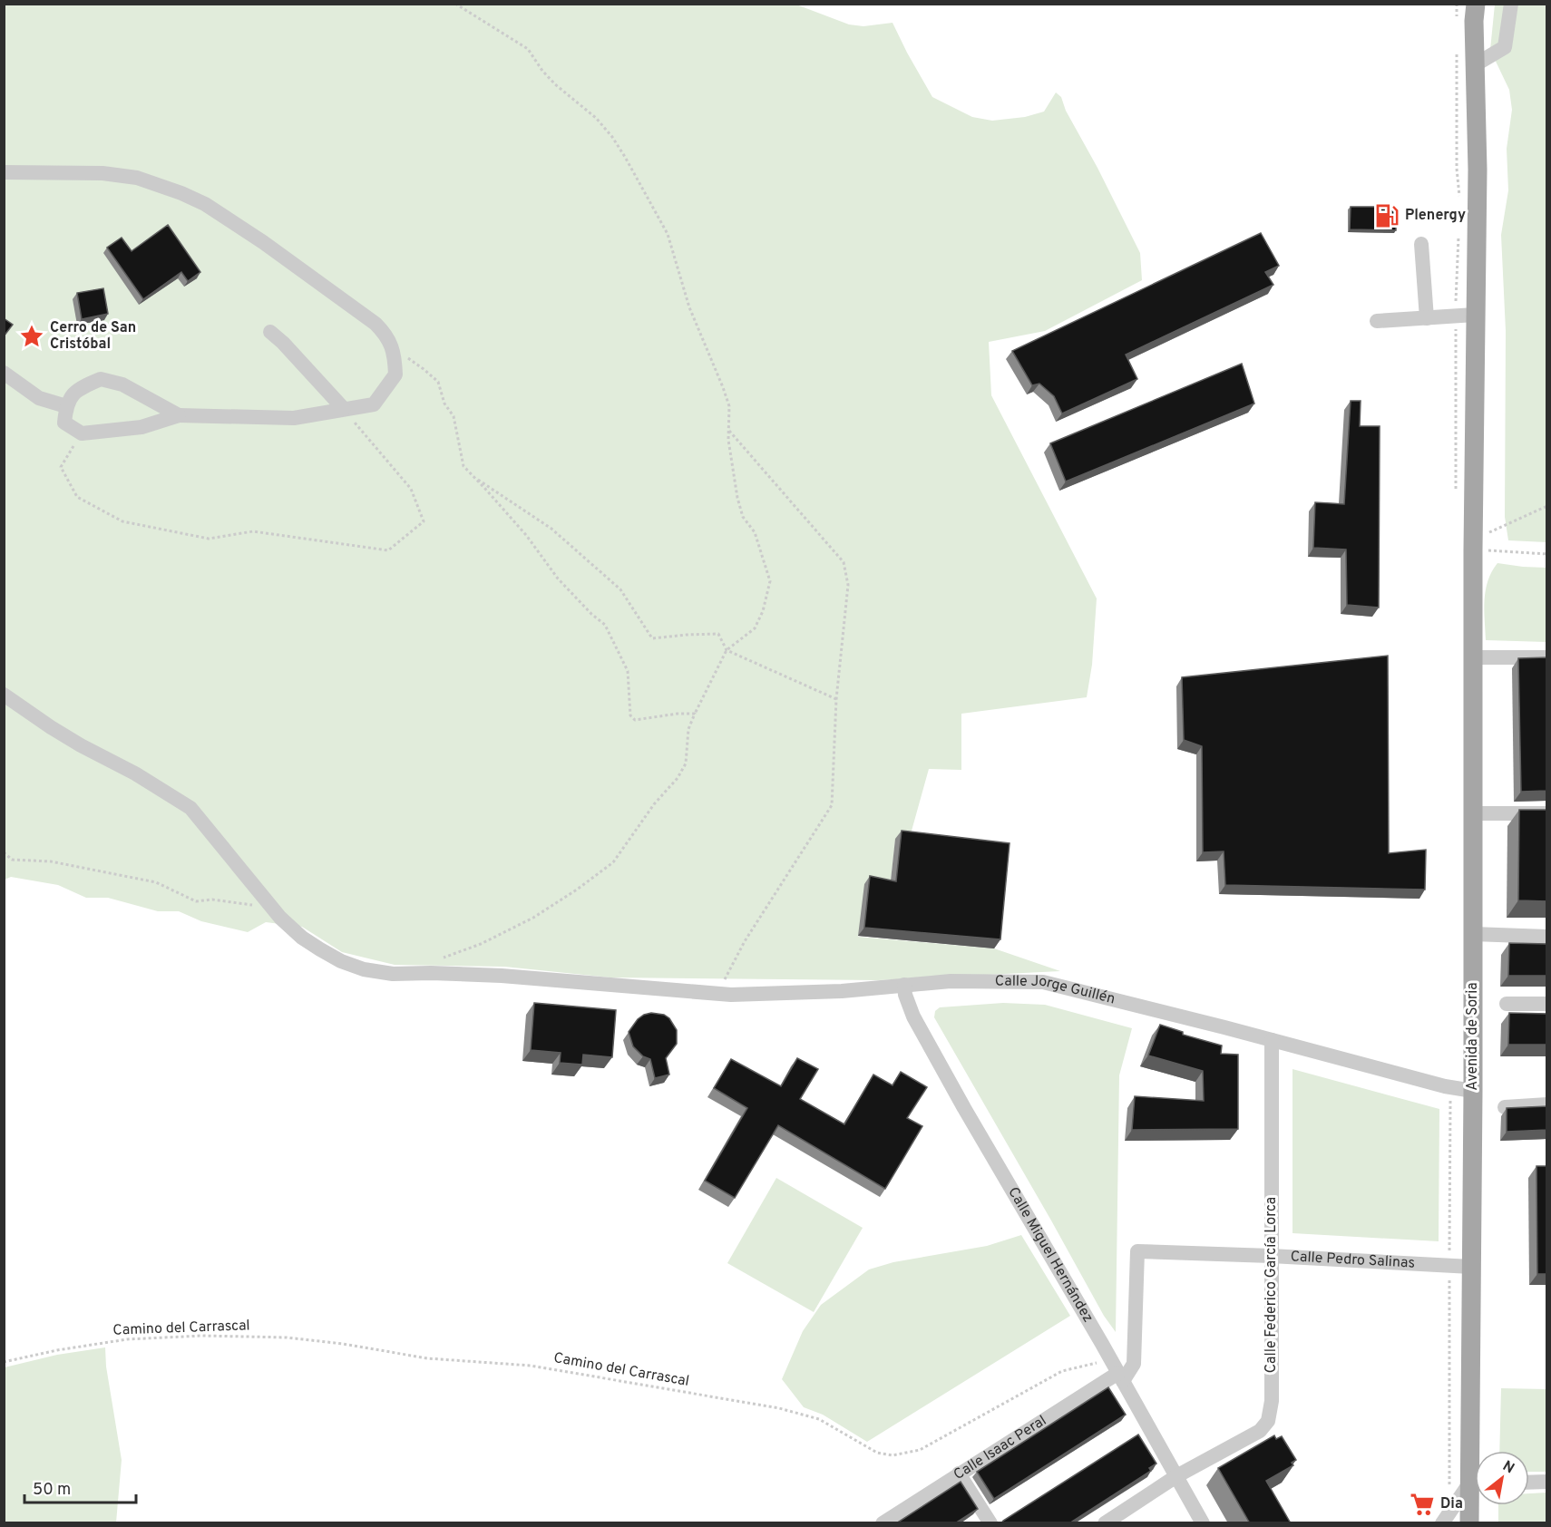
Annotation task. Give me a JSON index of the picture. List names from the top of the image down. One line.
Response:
{"streets":{"main road":["Avenida de Soria"],"street":["Calle Jorge Guillén","Calle Miguel Hernández","Calle Pedro Salinas","Calle Federico García Lorca","Calle Isaac Peral"],"path":["Camino del Carrascal"]},"crossings":[["Calle Jorge Guillén","Avenida de Soria"],["Calle Jorge Guillén","Calle Miguel Hernández"],["Calle Jorge Guillén","Calle Federico García Lorca"],["Avenida de Soria","Calle Pedro Salinas"],["Calle Miguel Hernández","Calle Pedro Salinas"],["Calle Miguel Hernández","Calle Federico García Lorca"],["Calle Miguel Hernández","Camino del Carrascal"],["Calle Miguel Hernández","Calle Isaac Peral"],["Calle Pedro Salinas","Calle Federico García Lorca"],["Calle Pedro Salinas","Camino del Carrascal"],["Calle Pedro Salinas","Calle Isaac Peral"],["Camino del Carrascal","Calle Isaac Peral"]],"places":{"fuel station":["Plenergy"],"place":["Cerro de San Cristóbal"],"supermarket":["Dia"]},"scale_bar":"50 m","north":"top right"}
